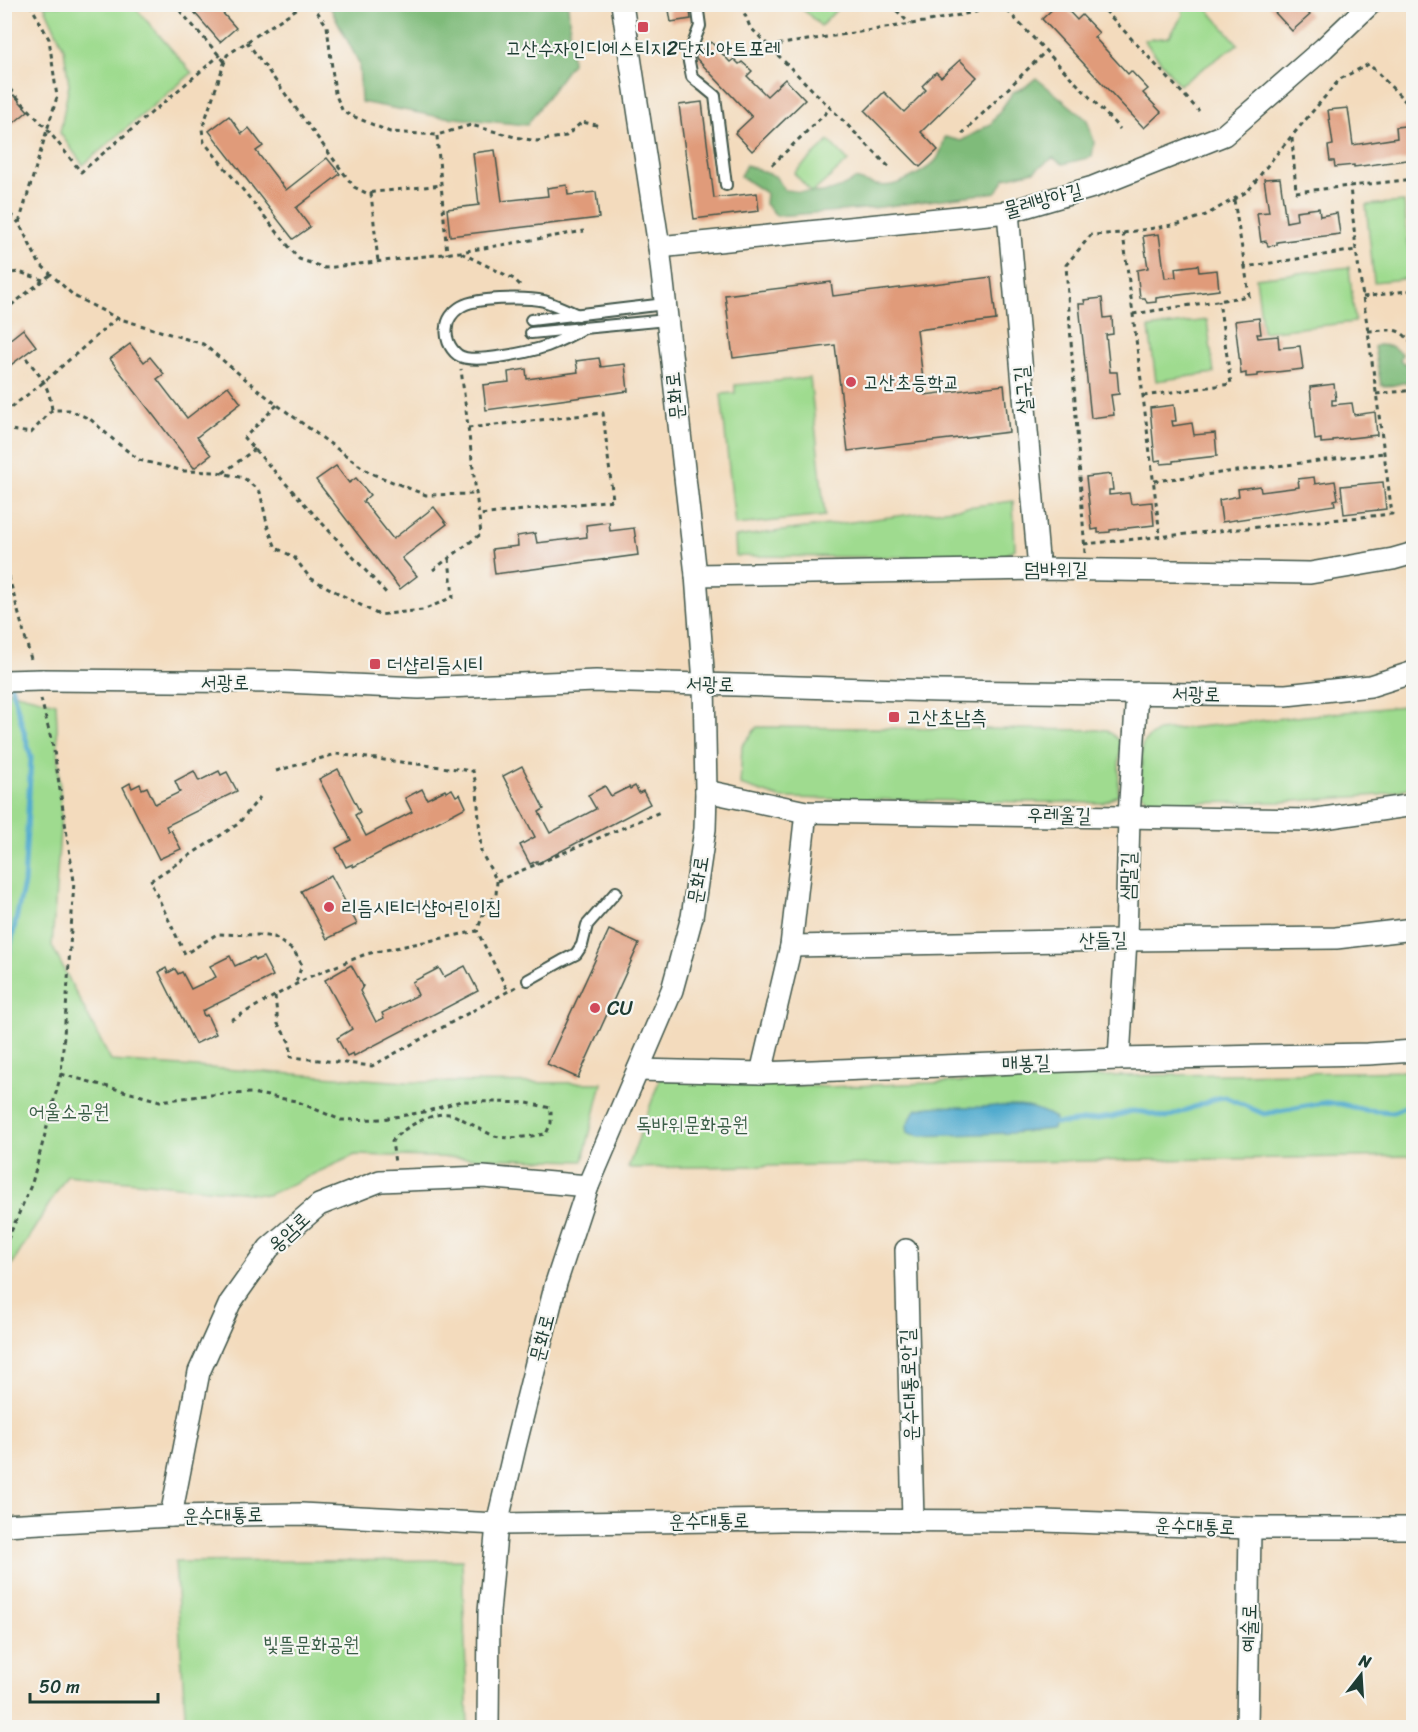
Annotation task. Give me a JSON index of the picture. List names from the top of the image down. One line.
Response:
{"streets":{"street":["물레방아길","살구길","문화로","덤바위길","서광로","우레울길","샘말길","산들길","매봉길","옹암로","운수대통로안길","운수대통로","예술로"]},"crossings":[["물레방아길","살구길"],["물레방아길","문화로"],["살구길","덤바위길"],["문화로","덤바위길"],["문화로","서광로"],["문화로","우레울길"],["문화로","매봉길"],["문화로","옹암로"],["문화로","운수대통로"],["서광로","샘말길"],["우레울길","샘말길"],["샘말길","산들길"],["샘말길","매봉길"],["옹암로","운수대통로"],["운수대통로안길","운수대통로"],["운수대통로","예술로"]],"parks":["어울소공원","독바위문화공원","빛뜰문화공원"],"places":{"transit":["고산수자인디에스티지2단지.아트포레","더샵리듬시티","고산초남측"],"other":["고산초등학교","리듬시티더샵어린이집","CU"]},"scale_bar":"50 m","north":"top"}
